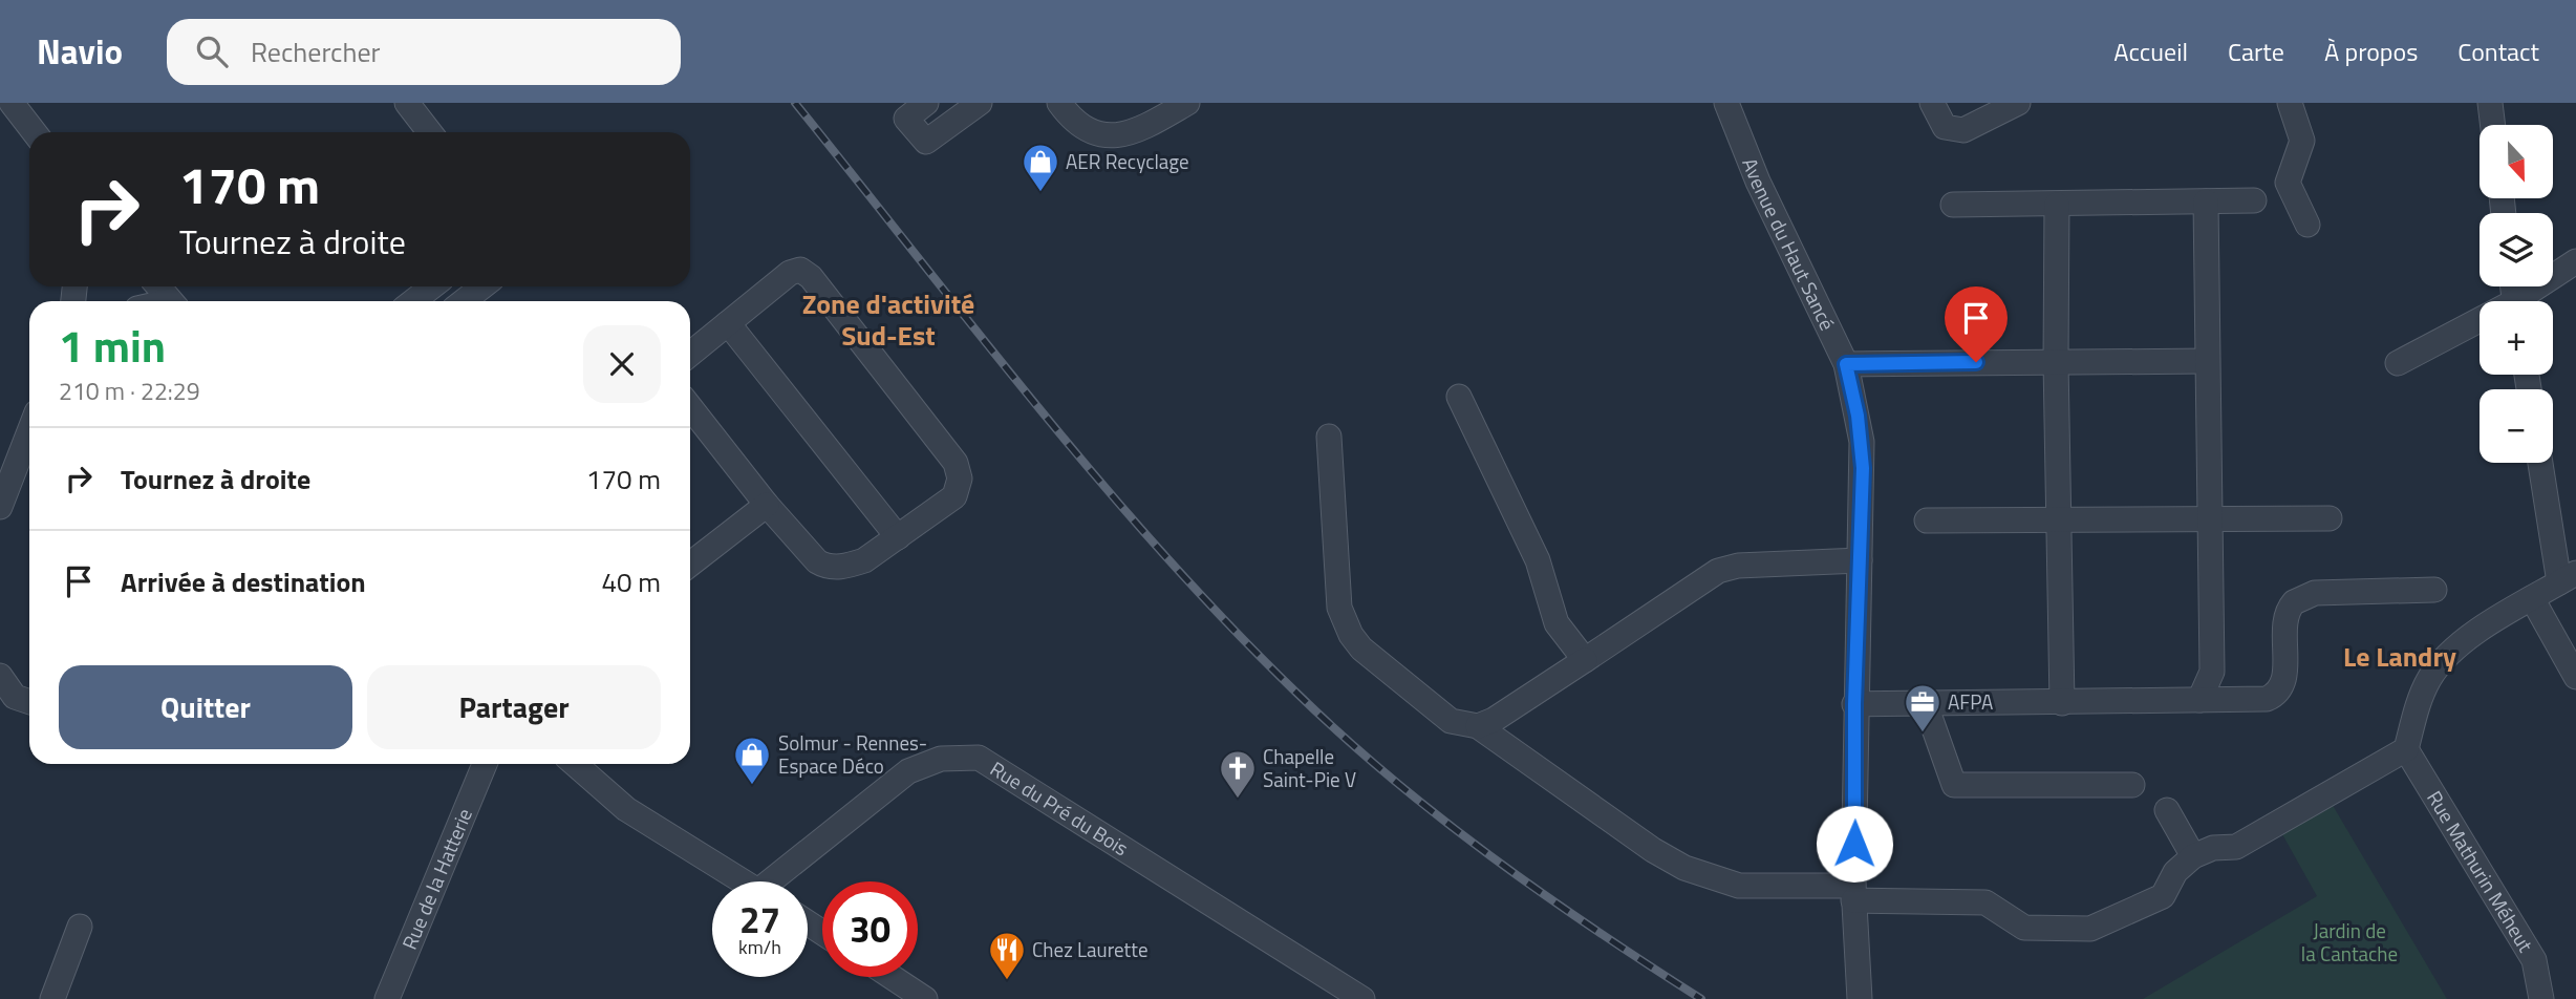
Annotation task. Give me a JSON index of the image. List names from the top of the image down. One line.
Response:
{"streets":{"street":["Avenue du Haut Sancé","Rue du Pré du Bois","Rue Mathurin Méheut","Rue de la Hatterie"]},"districts":["Zone d'activité Sud-Est","Le Landry"],"parks":["Jardin de la Cantache"],"places":{"shop":["AER Recyclage","Solmur - Rennes- Espace Déco"],"office":["AFPA"],"church":["Chapelle Saint-Pie V"],"restaurant":["Chez Laurette"]},"north":"bottom","page":{"header":"Navio","search":"Rechercher","nav":["Accueil","Carte","À propos","Contact"],"map_buttons":["+","−"],"turn":["170 m","Tournez à droite"],"heading":["1 min","210 m · 22:29"],"list":[{"name":"Tournez à droite","value":"170 m"},{"name":"Arrivée à destination","value":"40 m"}],"buttons":["Quitter","Partager"],"speed":"27 km/h","limit":"30"}}
